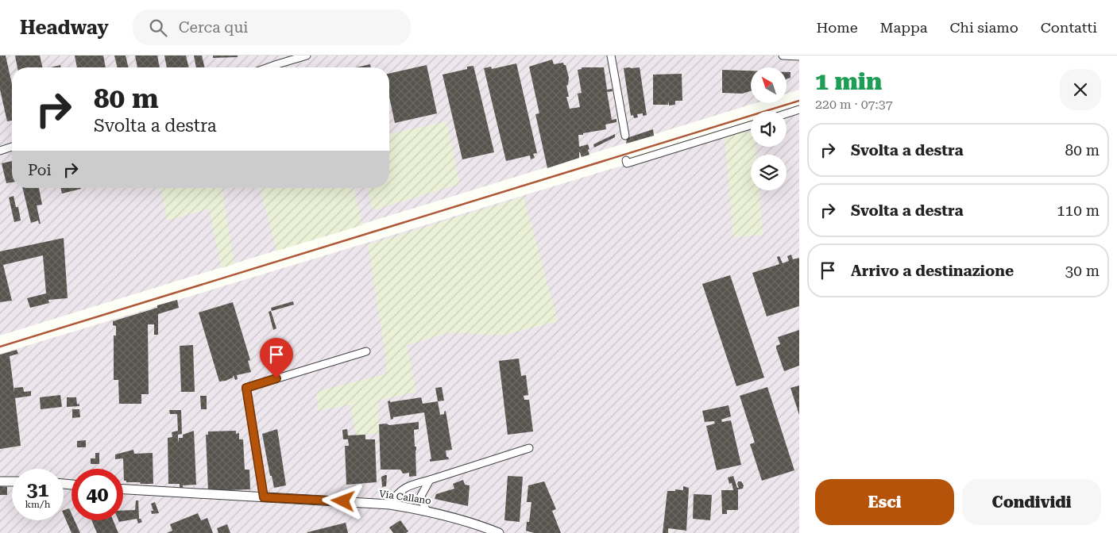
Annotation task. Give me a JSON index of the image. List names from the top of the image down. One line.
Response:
{"streets":{"street":["Via Callano"]},"north":"top left","page":{"header":"Headway","search":"Cerca qui","nav":["Home","Mappa","Chi siamo","Contatti"],"heading":["1 min","220 m · 07:37"],"turn":["80 m","Svolta a destra"],"list":[{"name":"Svolta a destra","value":"80 m"},{"name":"Svolta a destra","value":"110 m"},{"name":"Arrivo a destinazione","value":"30 m"}],"then":"Poi","speed":"31 km/h","limit":"40","buttons":["Esci","Condividi"]}}
